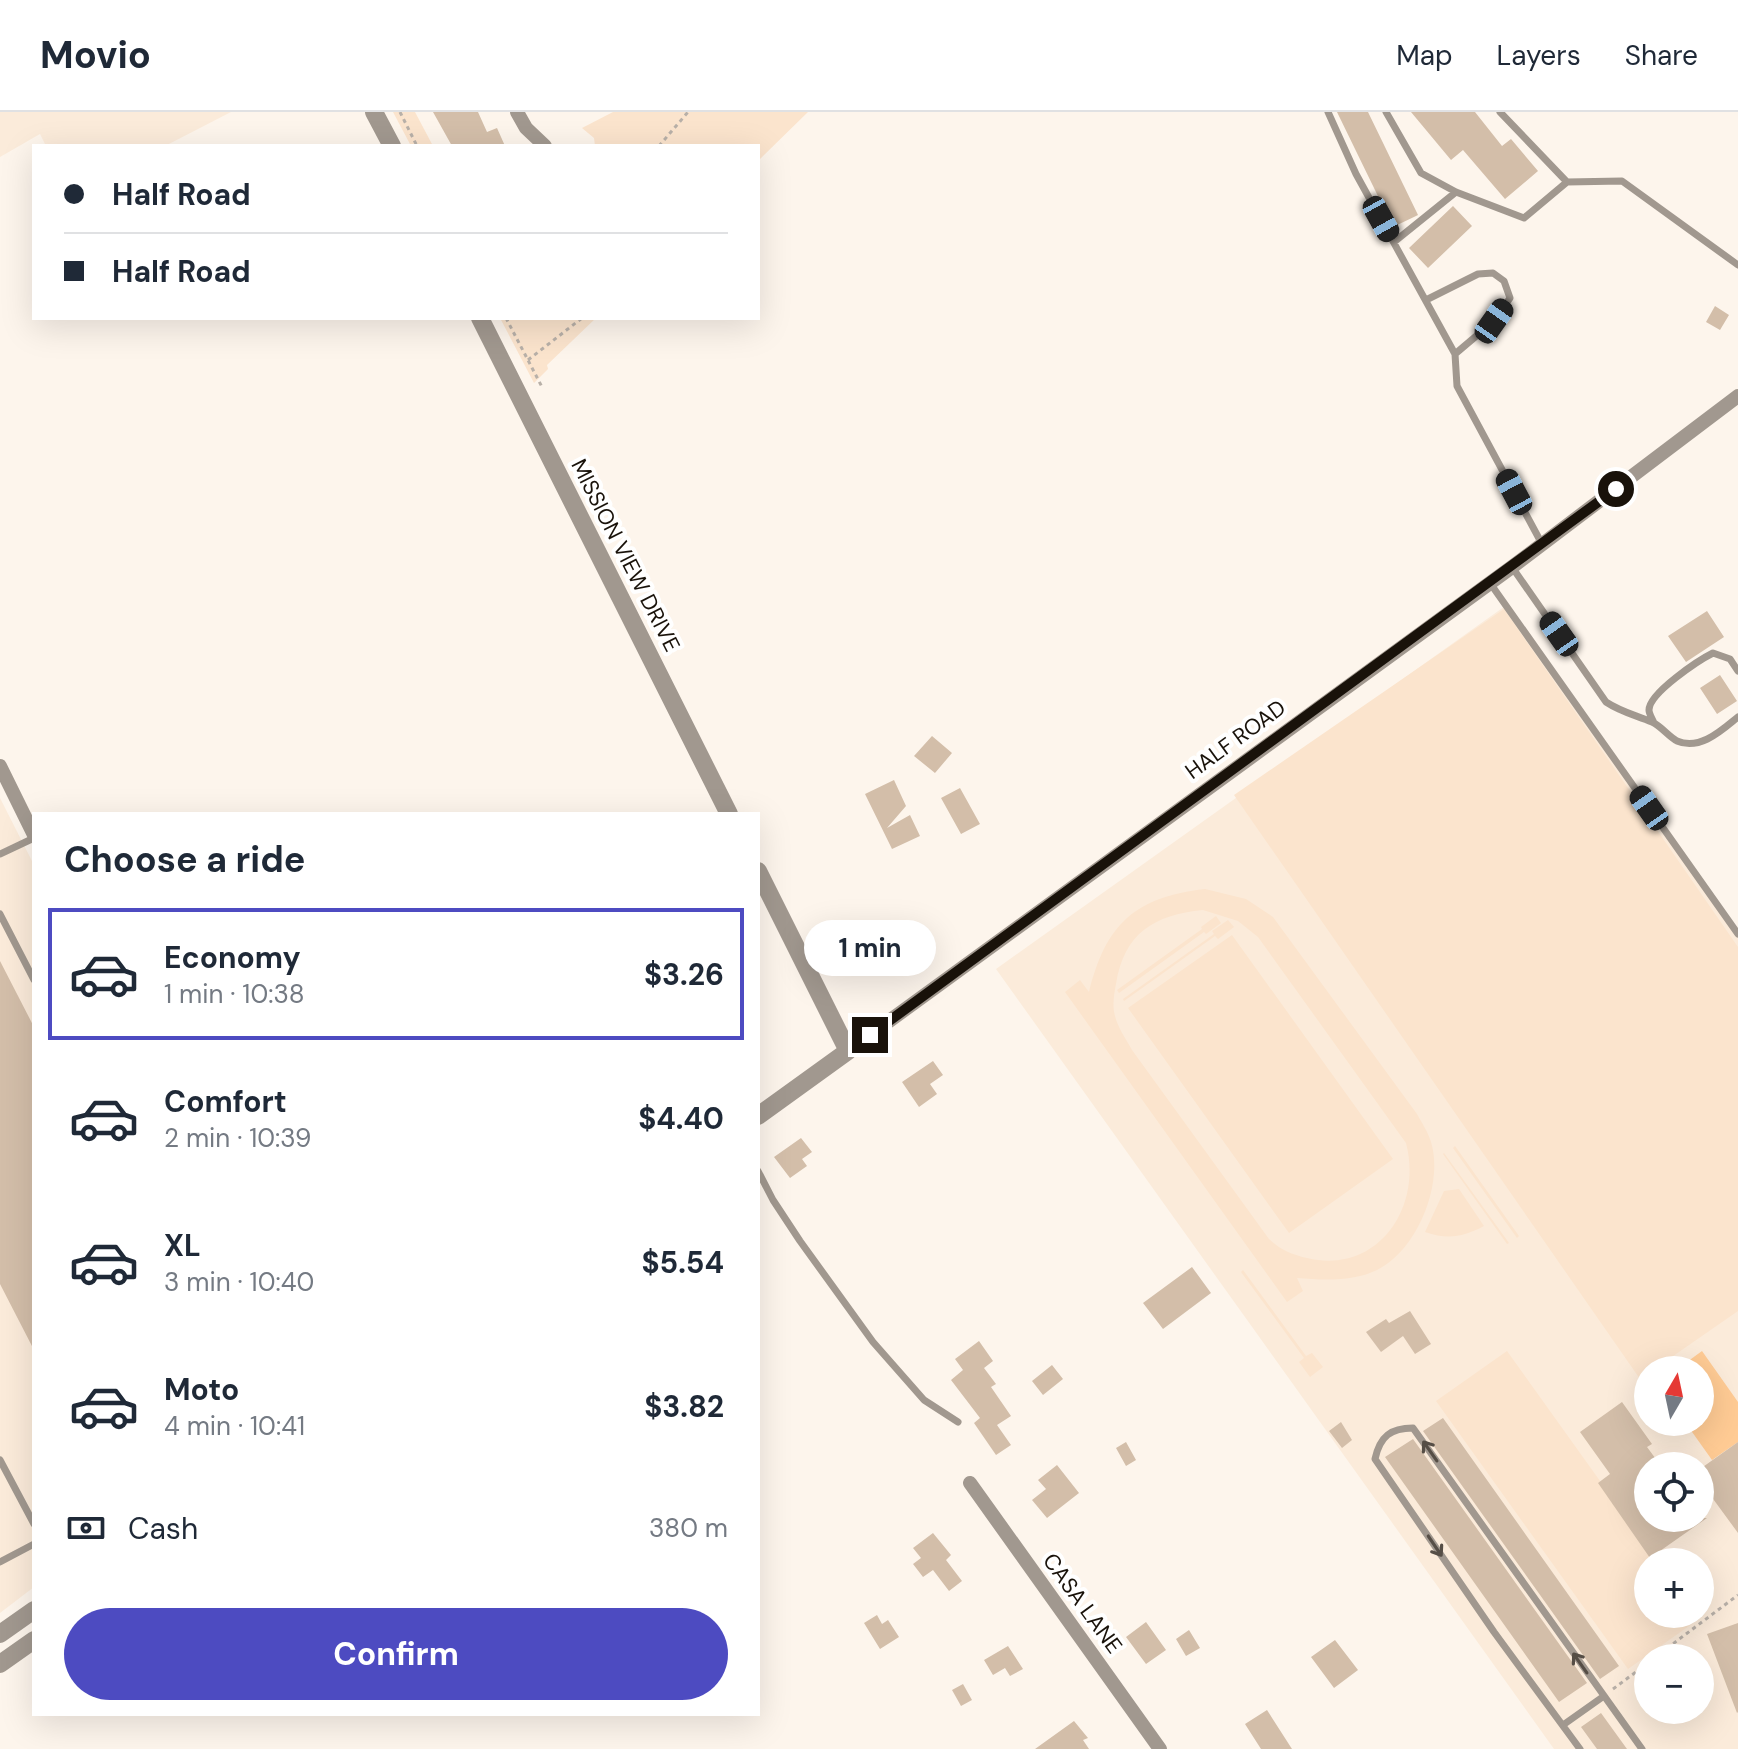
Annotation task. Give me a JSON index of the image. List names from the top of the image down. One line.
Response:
{"streets":{"street":["MISSION VIEW DRIVE","HALF ROAD","CASA LANE"]},"north":"top","page":{"header":"Movio","nav":["Map","Layers","Share"],"banner":["Half Road","Half Road"],"heading":"Choose a ride","list":[{"name":"Economy","note":"1 min · 10:38","value":"$3.26"},{"name":"Comfort","note":"2 min · 10:39","value":"$4.40"},{"name":"XL","note":"3 min · 10:40","value":"$5.54"},{"name":"Moto","note":"4 min · 10:41","value":"$3.82"}],"bubble":"1 min","map_buttons":["+","−"],"pay":["Cash","380 m"],"buttons":"Confirm"}}
